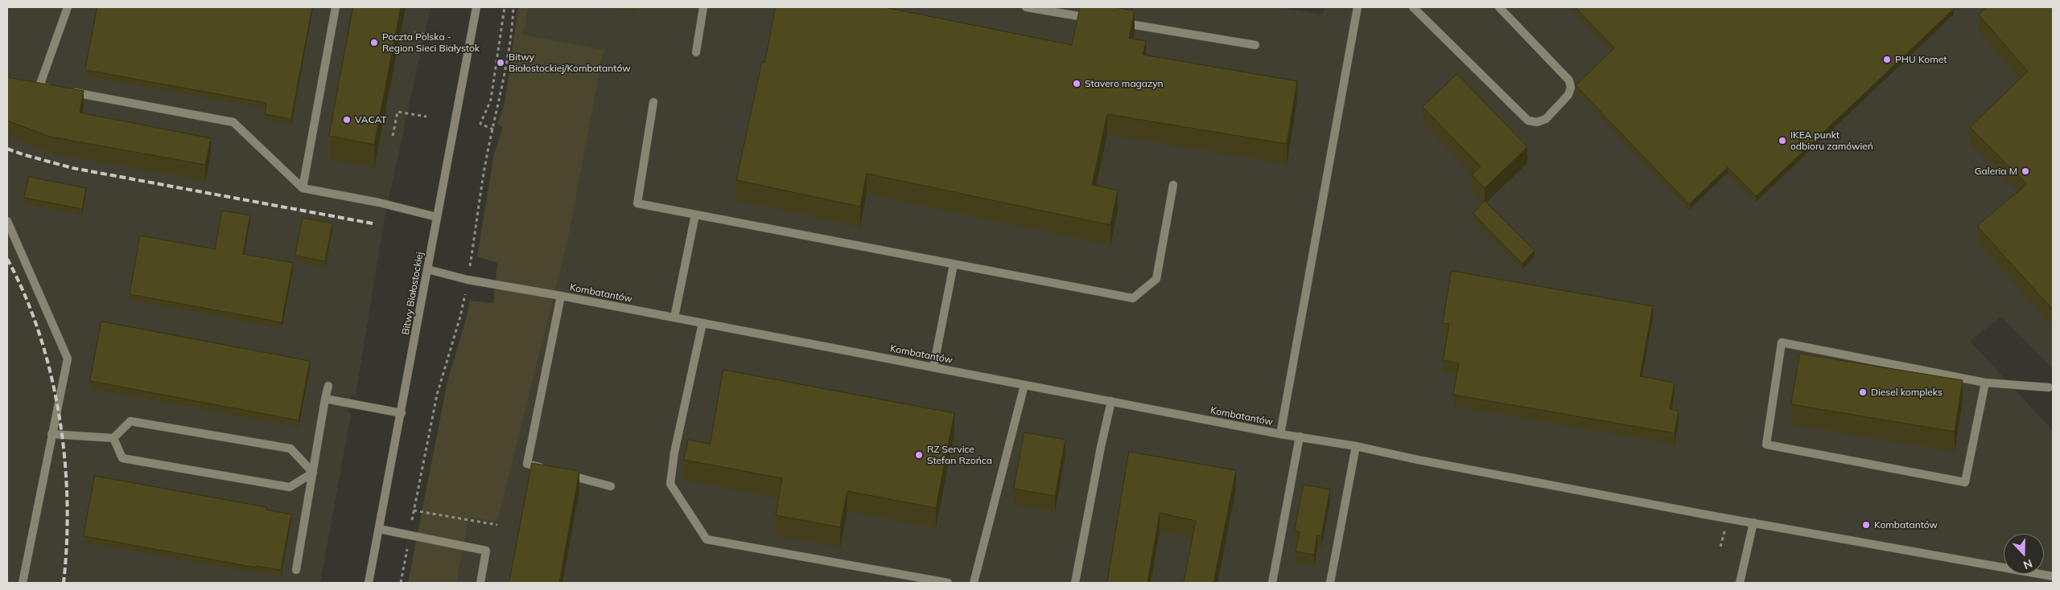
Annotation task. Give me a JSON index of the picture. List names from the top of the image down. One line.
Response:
{"streets":{"street":["Bitwy Białostockiej","Kombatantów"]},"crossings":[["Bitwy Białostockiej","Kombatantów"]],"places":["Poczta Polska - Region Sieci Białystok","PHU Komet","Bitwy Białostockiej/Kombatantów","Stavero magazyn","VACAT","IKEA punkt odbioru zamówień","Galeria M","Diesel kompleks","RZ Service Stefan Rzońca","Kombatantów"],"north":"bottom"}
